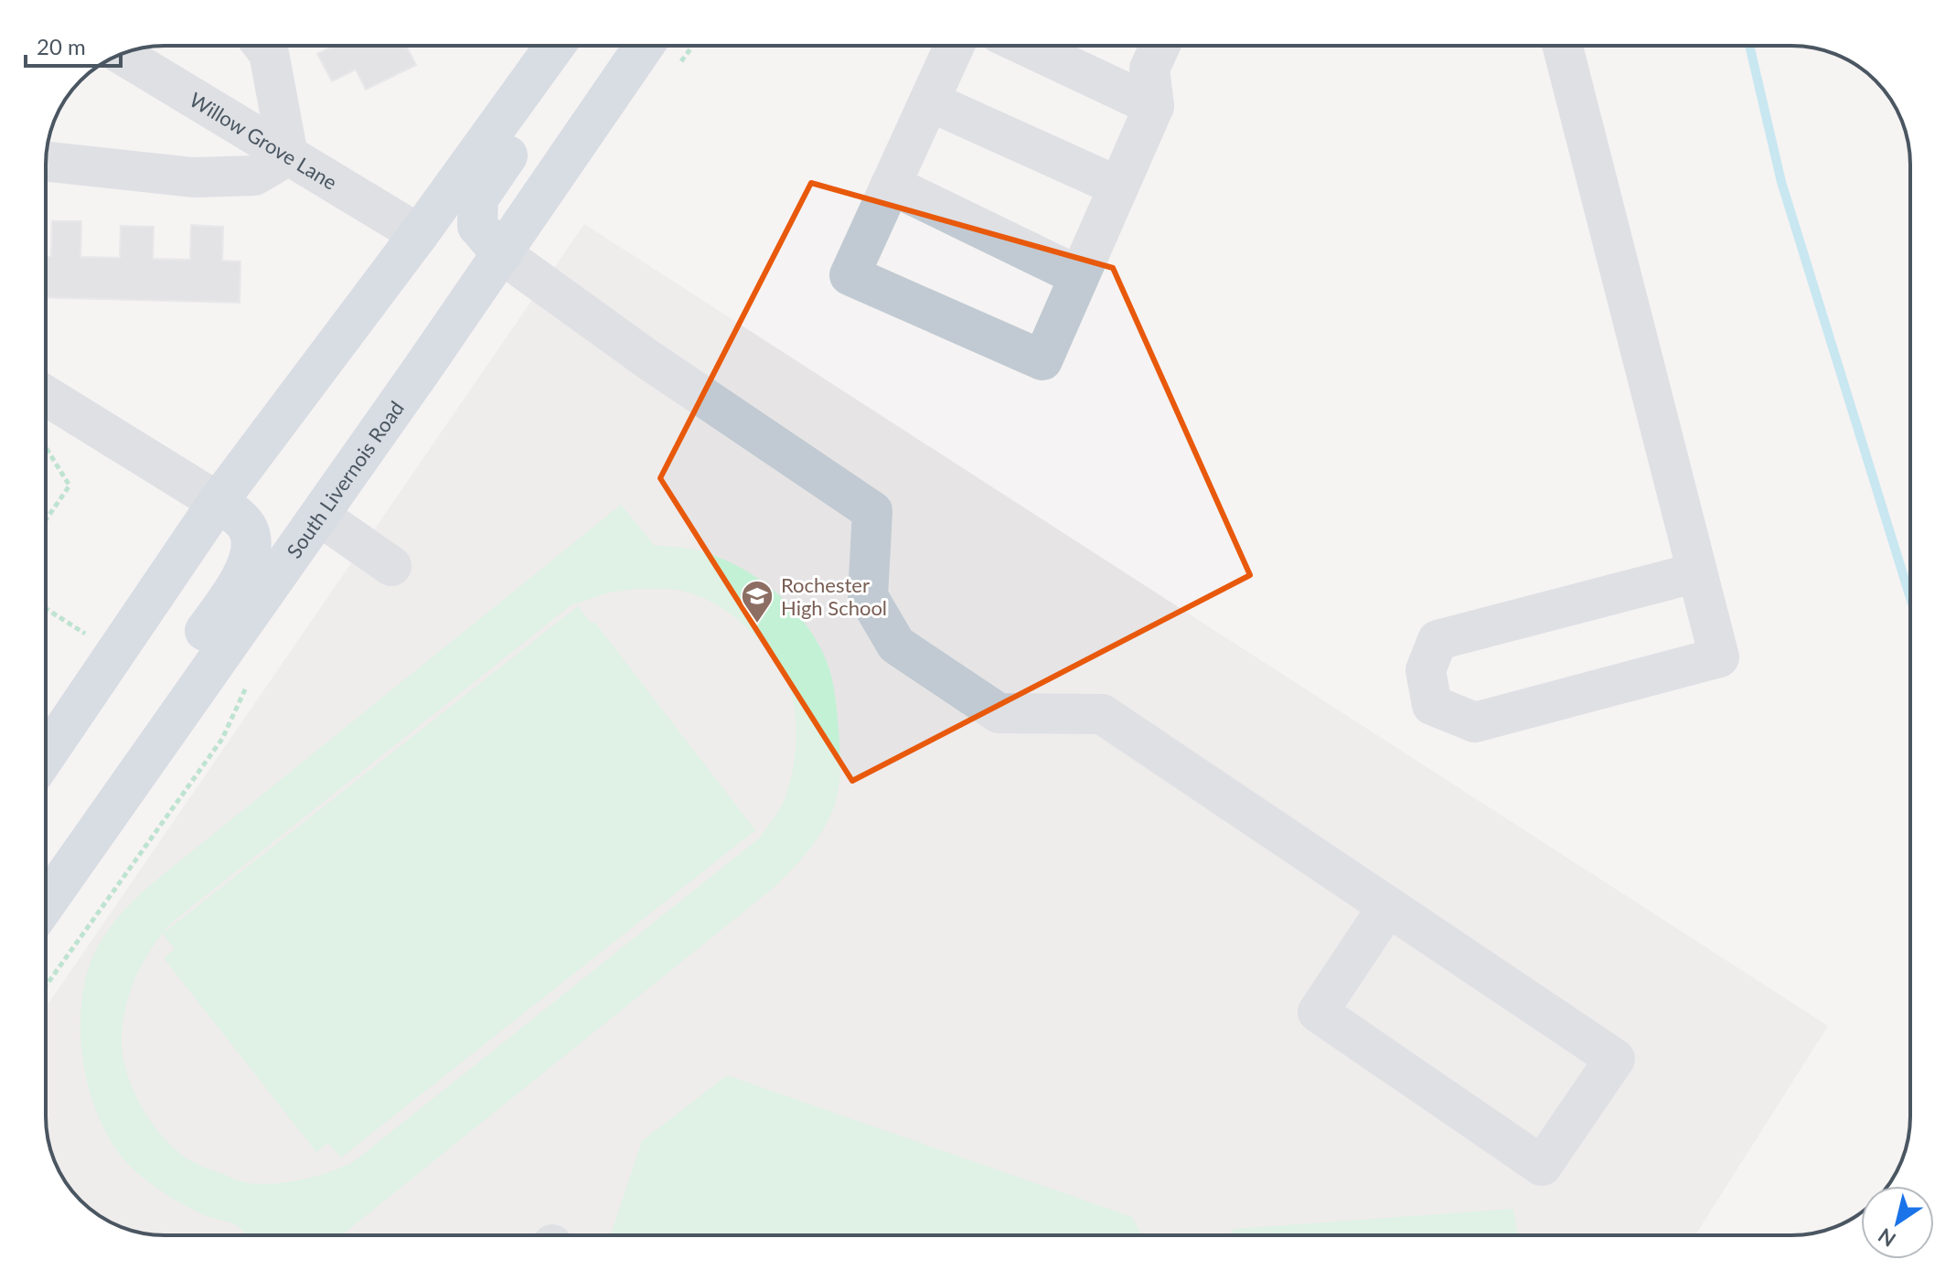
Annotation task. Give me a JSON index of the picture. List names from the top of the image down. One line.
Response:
{"streets":{"main road":["South Livernois Road"],"street":["Willow Grove Lane"]},"places":{"school or university":["Rochester High School"]},"scale_bar":"20 m","north":"bottom left"}
